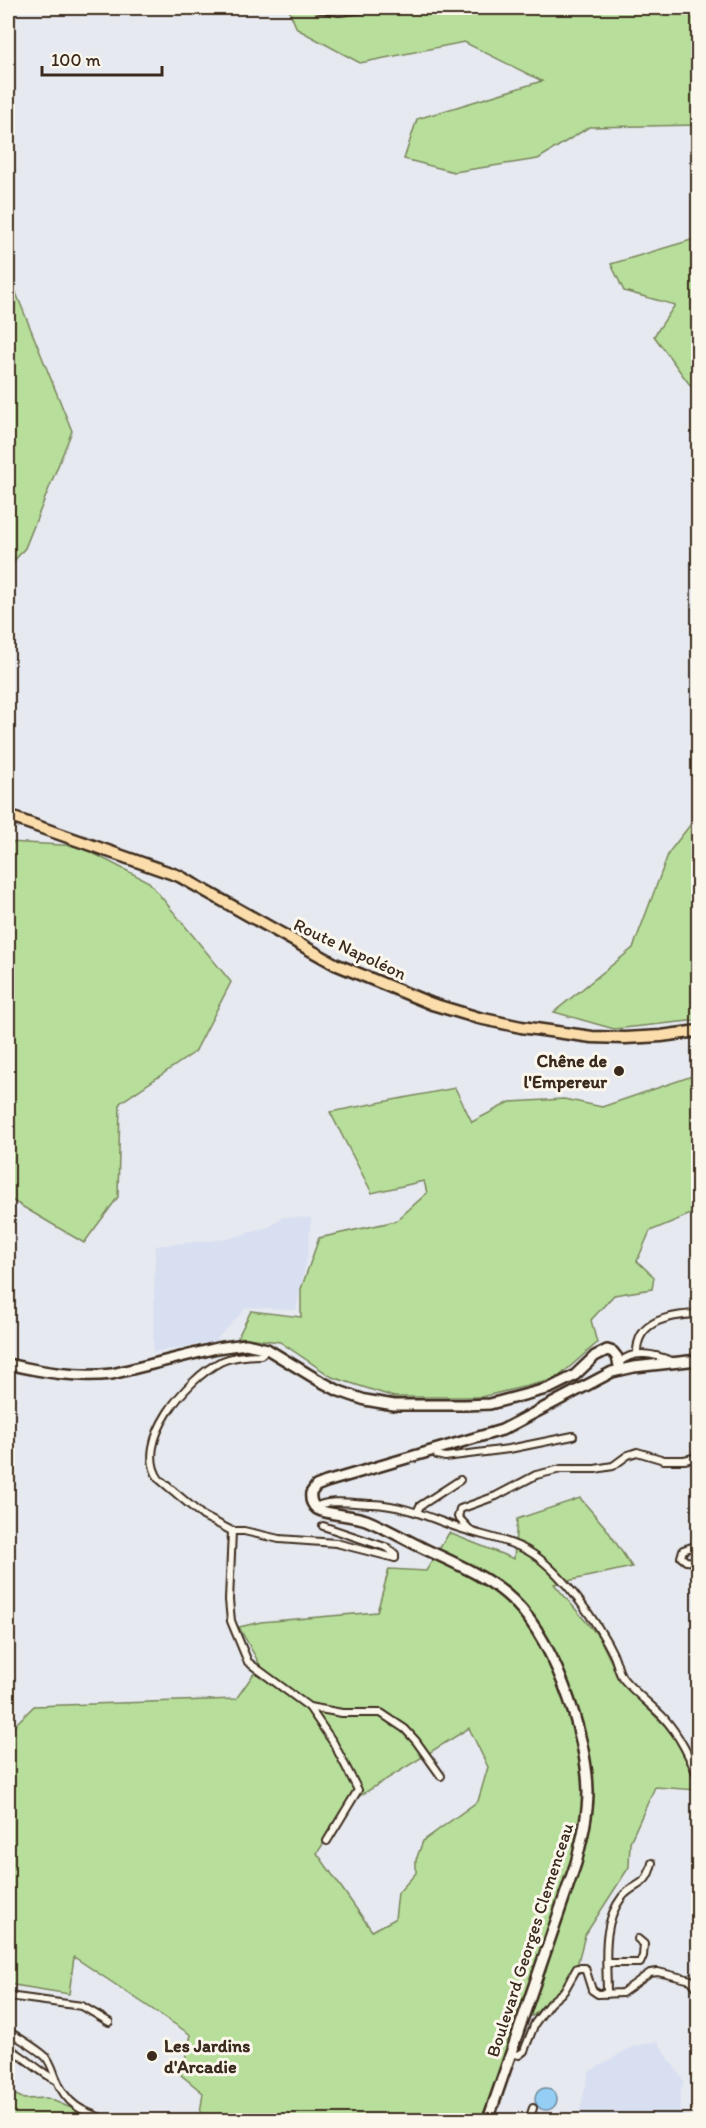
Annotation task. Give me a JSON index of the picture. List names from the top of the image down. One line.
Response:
{"streets":{"main road":["Route Napoléon","Boulevard Georges Clemenceau"]},"places":["Chêne de l'Empereur","Les Jardins d'Arcadie"],"scale_bar":"100 m"}
